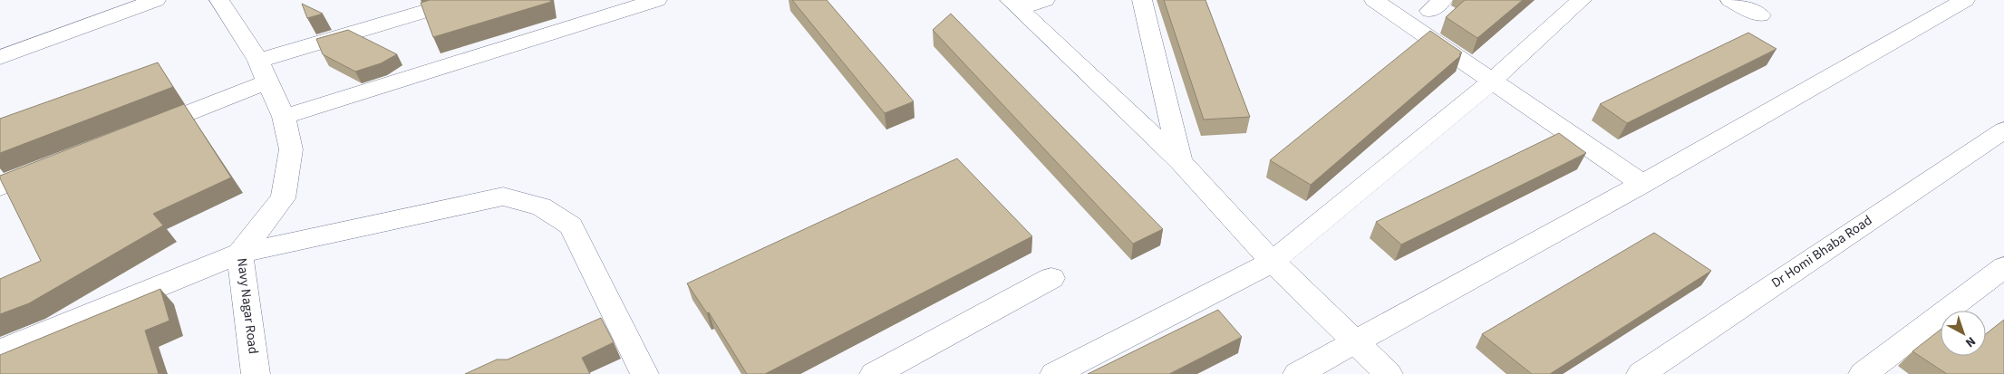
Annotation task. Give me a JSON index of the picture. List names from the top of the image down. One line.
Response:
{"streets":{"street":["Dr Homi Bhaba Road","Navy Nagar Road"]},"north":"bottom right"}
